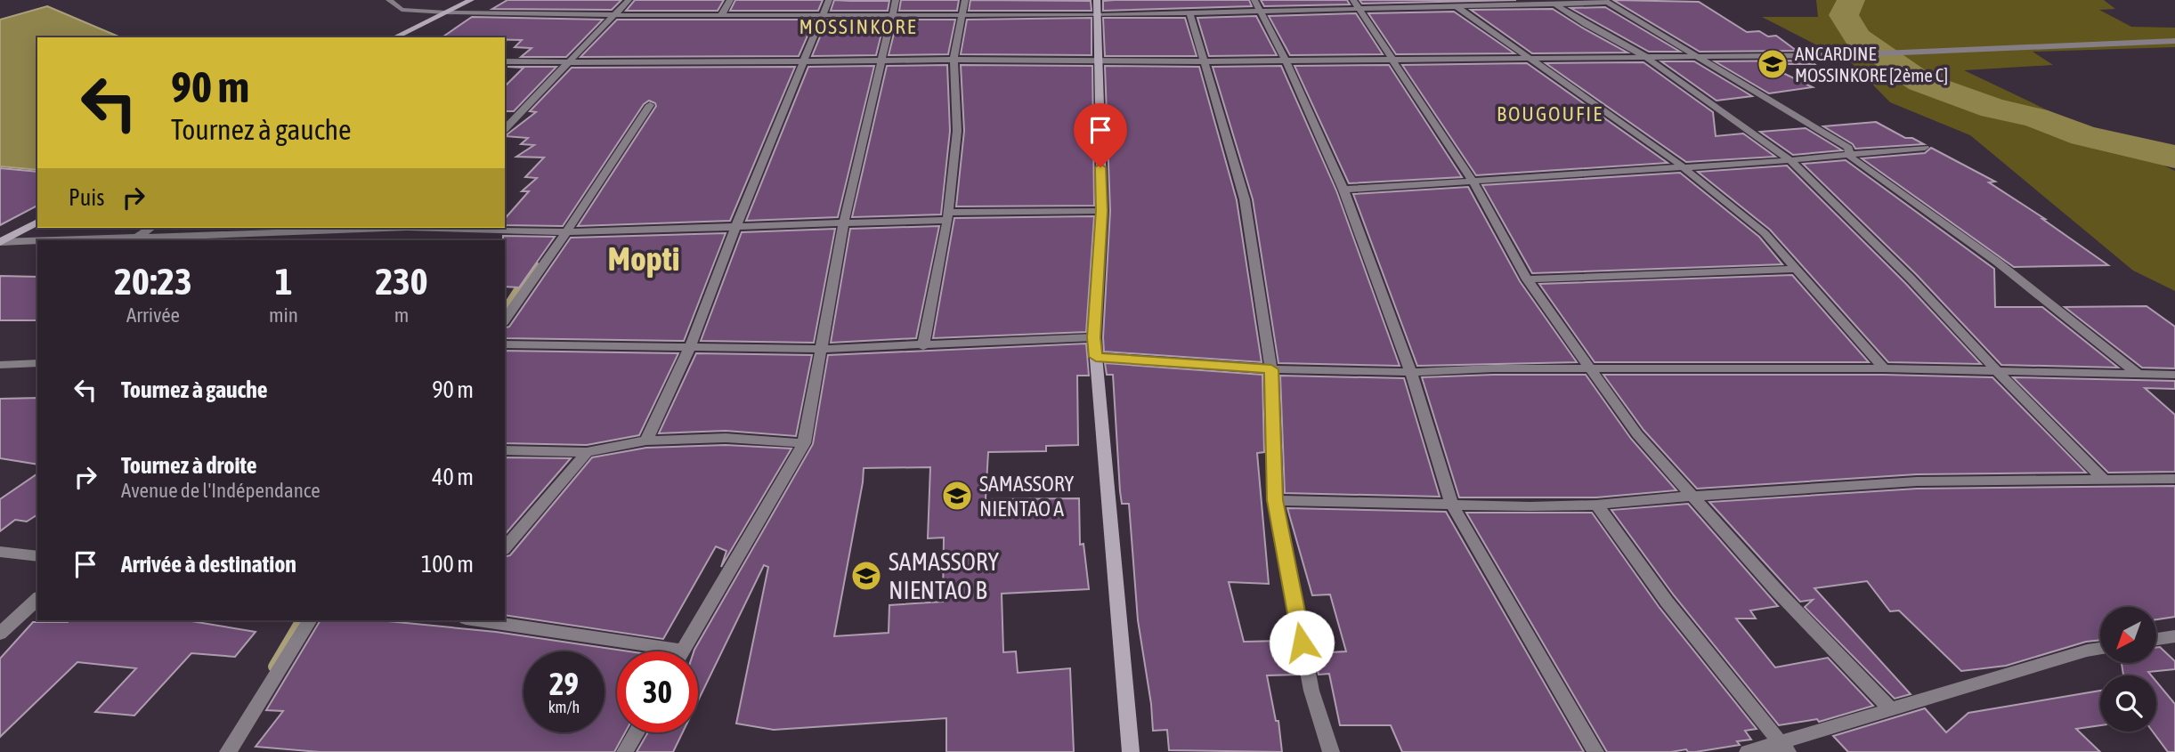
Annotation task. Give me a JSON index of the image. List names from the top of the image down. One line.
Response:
{"districts":["MOSSINKORE","BOUGOUFIE","Mopti"],"places":{"school or university":["ANCARDINE MOSSINKORE [2ème C]","SAMASSORY NIENTAO A","SAMASSORY NIENTAO B"]},"north":"bottom left","page":{"turn":["90 m","Tournez à gauche"],"then":"Puis","eta":["20:23","Arrivée","1","min","230","m"],"list":[{"name":"Tournez à gauche","value":"90 m"},{"name":"Tournez à droite","note":"Avenue de l'Indépendance","value":"40 m"},{"name":"Arrivée à destination","value":"100 m"}],"speed":"29 km/h","limit":"30"}}
